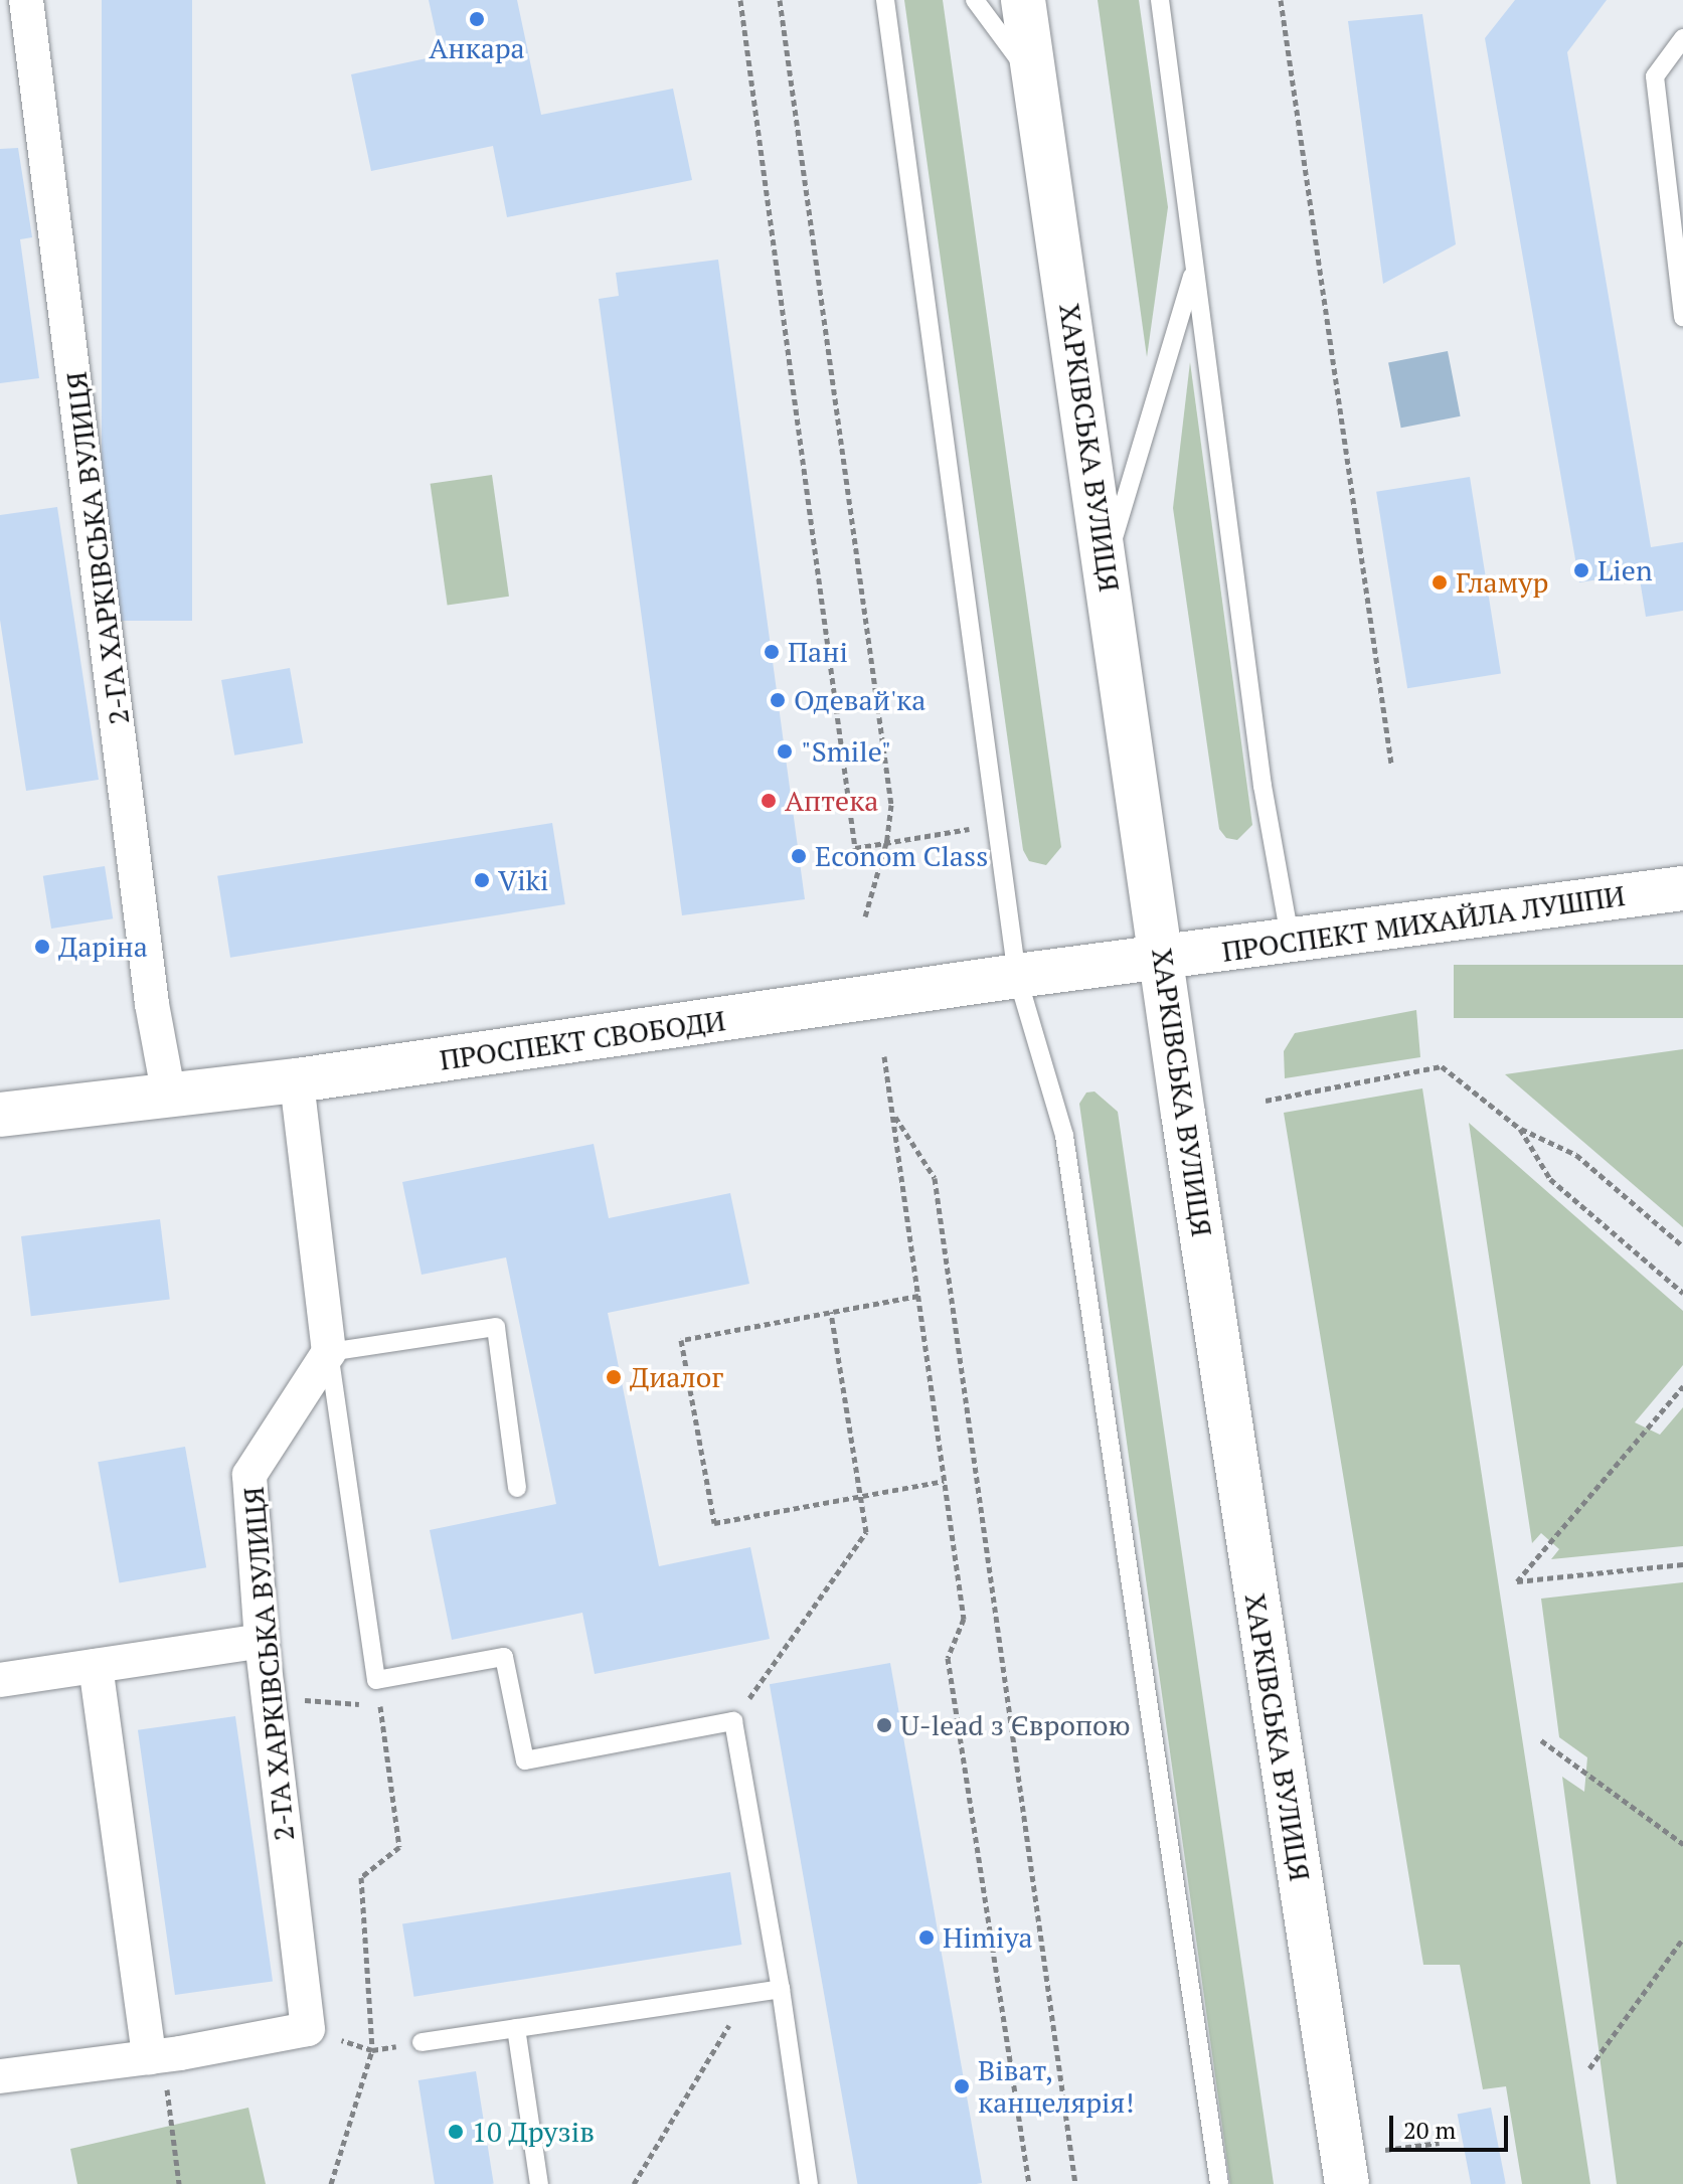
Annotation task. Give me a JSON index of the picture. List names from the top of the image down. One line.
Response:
{"streets":{"main road":["ХАРКІВСЬКА ВУЛИЦЯ","ПРОСПЕКТ МИХАЙЛА ЛУШПИ","ПРОСПЕКТ СВОБОДИ"],"street":["2-ГА ХАРКІВСЬКА ВУЛИЦЯ"]},"crossings":[["ХАРКІВСЬКА ВУЛИЦЯ","ПРОСПЕКТ МИХАЙЛА ЛУШПИ"],["ХАРКІВСЬКА ВУЛИЦЯ","ПРОСПЕКТ СВОБОДИ"],["2-ГА ХАРКІВСЬКА ВУЛИЦЯ","ПРОСПЕКТ СВОБОДИ"],["ПРОСПЕКТ МИХАЙЛА ЛУШПИ","ПРОСПЕКТ СВОБОДИ"]],"places":["Анкара","Lien","Гламур","Пані","Одевай'ка","\"Smile\"","Аптека","Econom Class","Viki","Даріна","Диалог","U-lead з Європою","Himiya","Віват, канцелярія!","10 Друзів"],"scale_bar":"20 m"}
